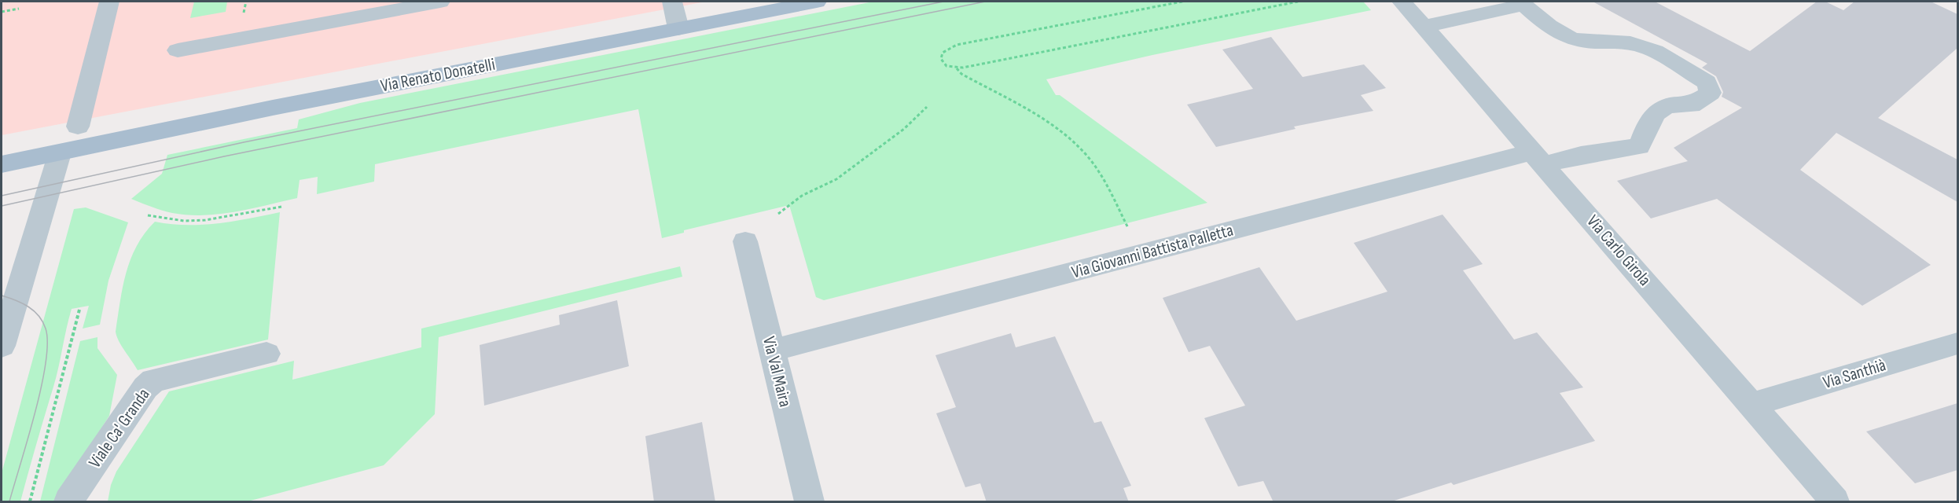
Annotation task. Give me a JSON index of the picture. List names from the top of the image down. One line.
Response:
{"streets":{"main road":["Via Renato Donatelli"],"street":["Via Carlo Girola","Via Giovanni Battista Palletta","Via Val Maira","Via Santhià","Viale Ca' Granda"]},"crossings":[["Via Carlo Girola","Via Giovanni Battista Palletta"],["Via Carlo Girola","Via Santhià"],["Via Giovanni Battista Palletta","Via Val Maira"]]}
